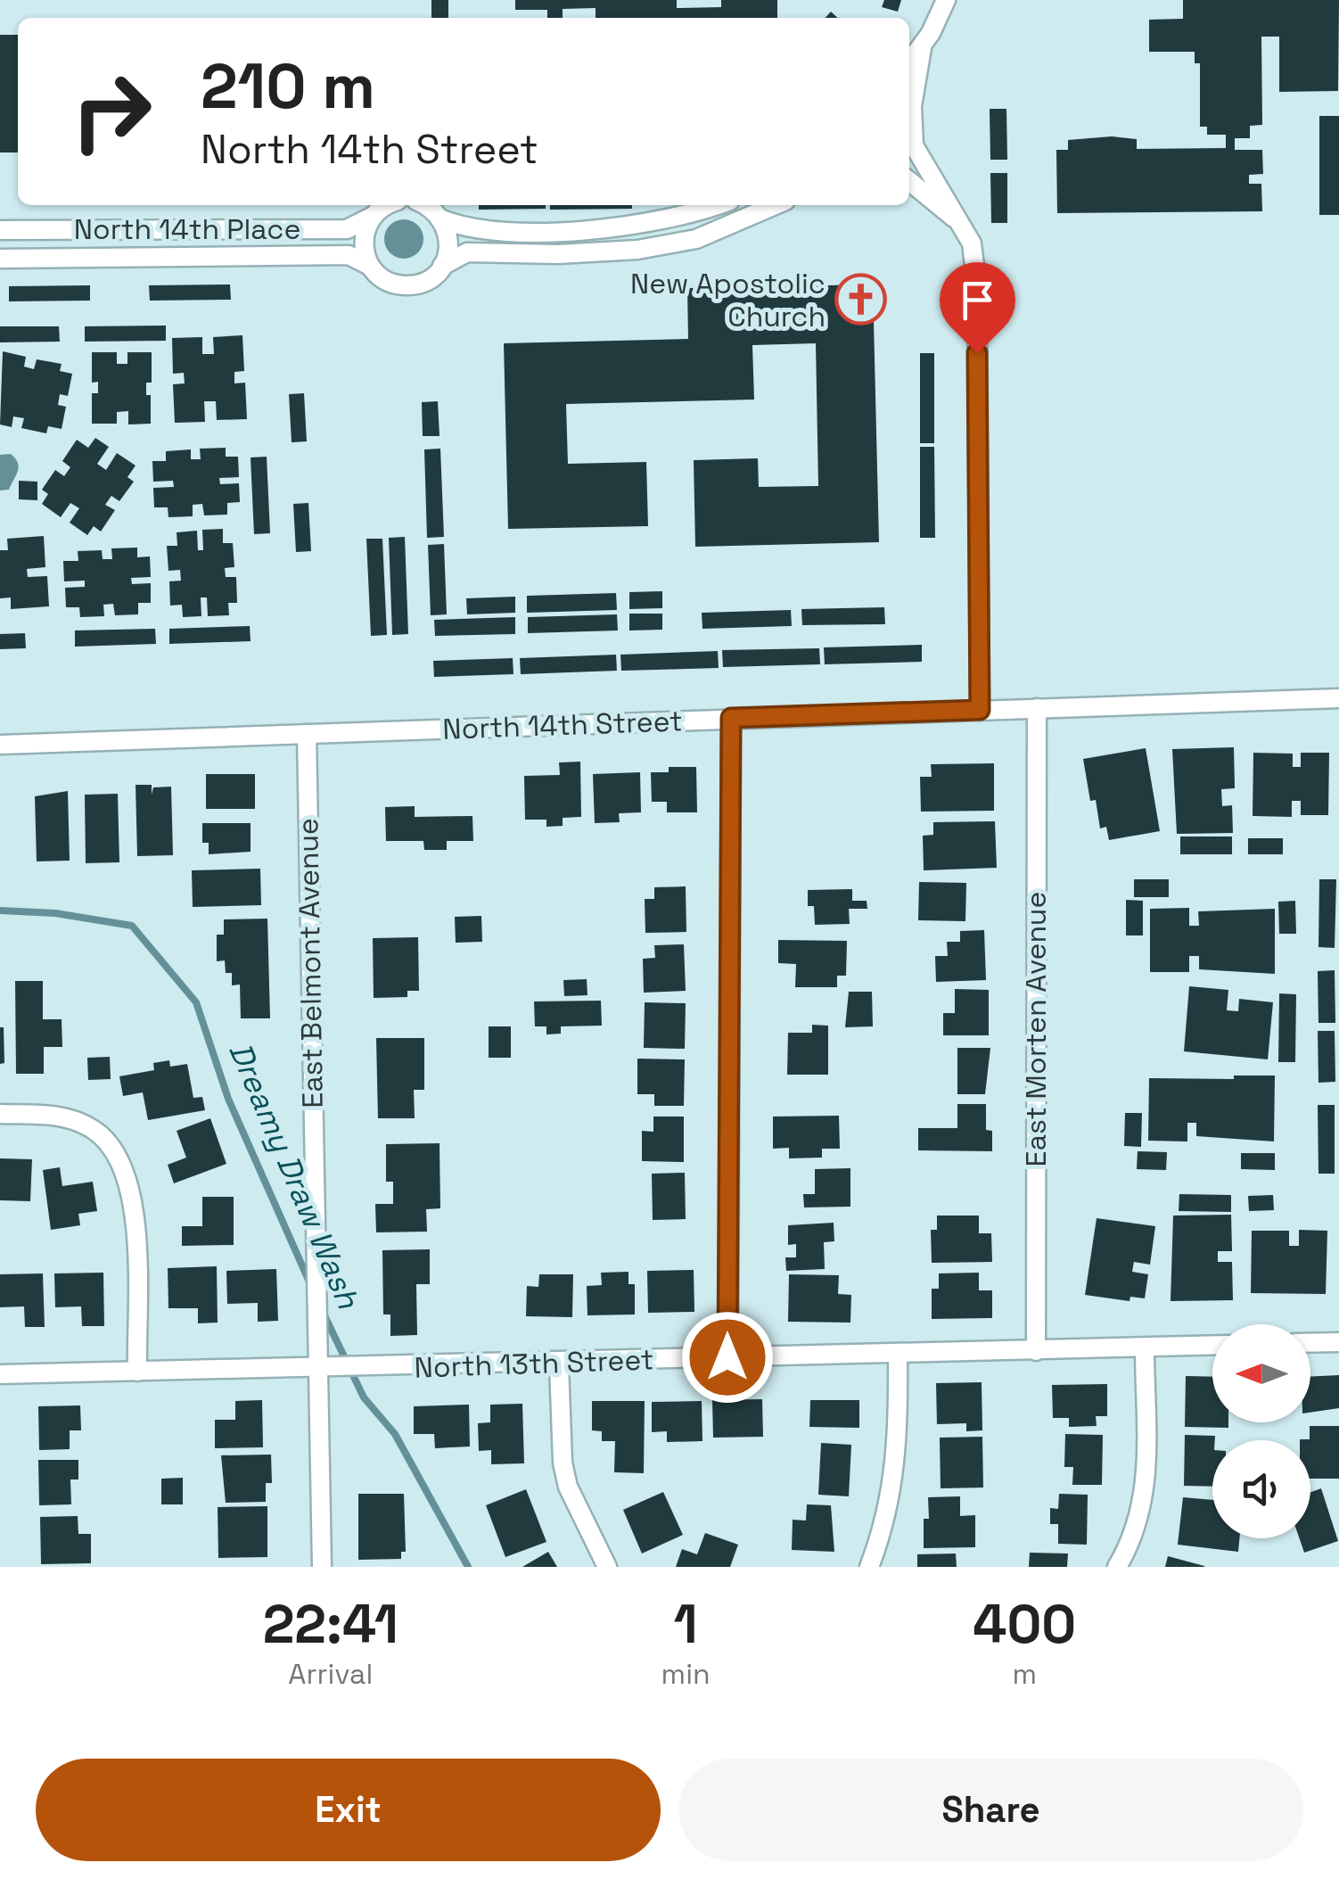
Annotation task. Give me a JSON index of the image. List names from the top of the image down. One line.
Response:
{"streets":{"street":["North 14th Place","North 14th Street","East Belmont Avenue","East Morten Avenue","North 13th Street"]},"crossings":[["North 14th Street","East Belmont Avenue"],["North 14th Street","East Morten Avenue"],["East Belmont Avenue","North 13th Street"],["East Morten Avenue","North 13th Street"]],"water":["Dreamy Draw Wash"],"places":{"church":["New Apostolic Church"]},"north":"left","page":{"turn":["210 m","North 14th Street"],"eta":["22:41","Arrival","1","min","400","m"],"buttons":["Exit","Share"]}}
